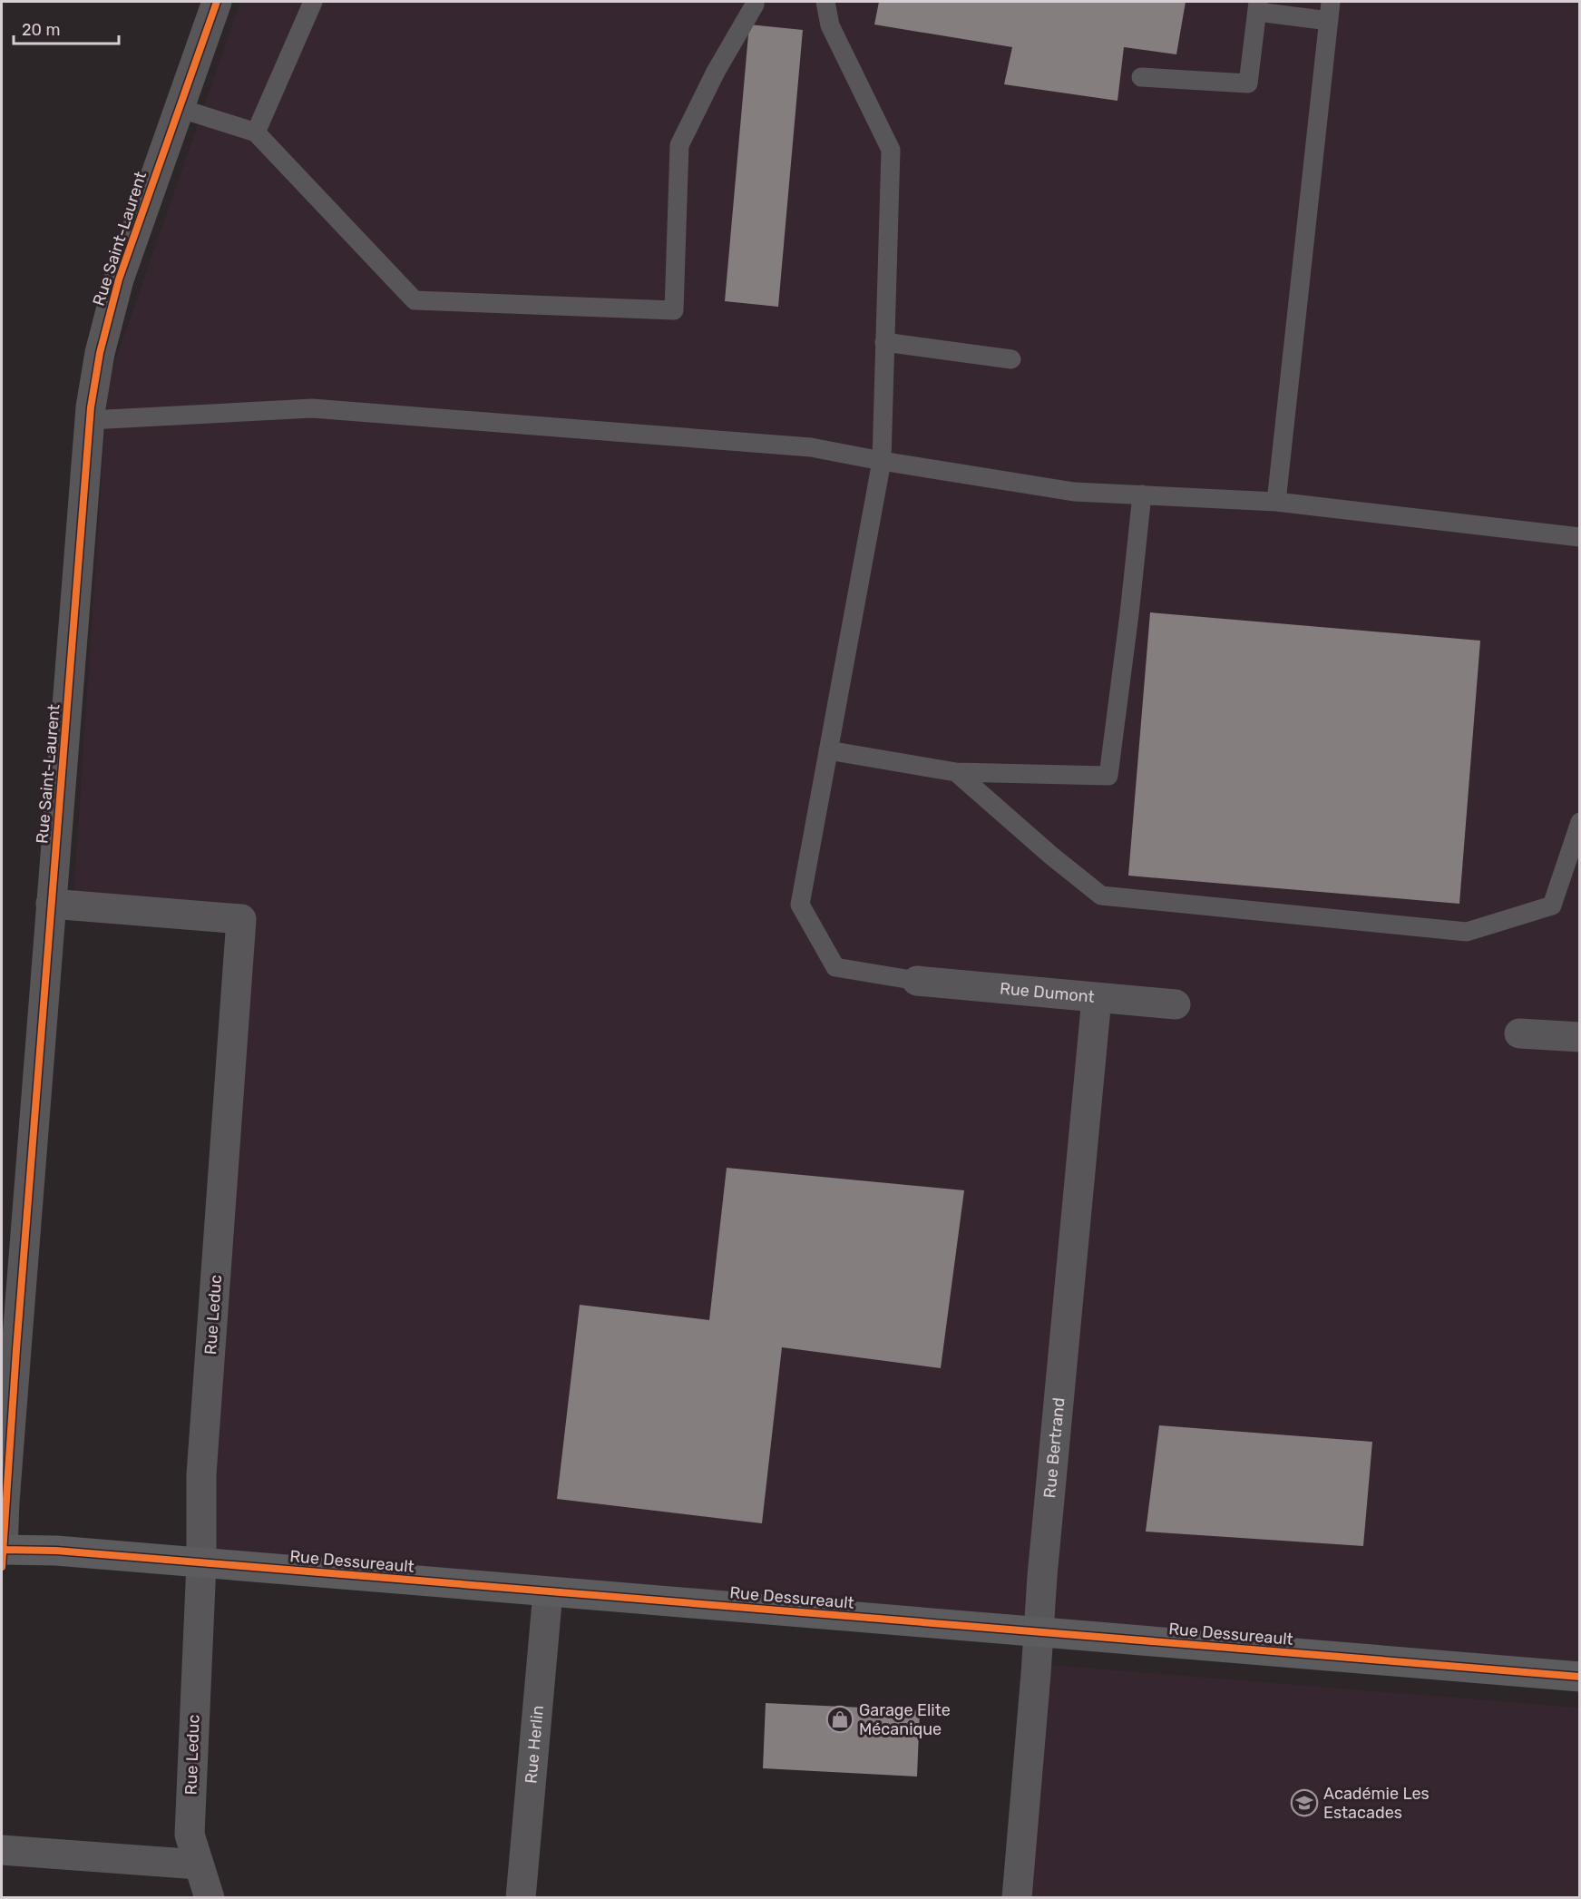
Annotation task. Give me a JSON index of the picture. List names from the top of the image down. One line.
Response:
{"streets":{"street":["Rue Saint-Laurent","Rue Dumont","Rue Leduc","Rue Bertrand","Rue Dessureault","Rue Herlin"]},"crossings":[["Rue Saint-Laurent","Rue Leduc"],["Rue Saint-Laurent","Rue Dessureault"],["Rue Dumont","Rue Bertrand"],["Rue Leduc","Rue Dessureault"],["Rue Bertrand","Rue Dessureault"],["Rue Dessureault","Rue Herlin"]],"places":{"shop":["Garage Elite Mécanique"],"school or university":["Académie Les Estacades"]},"scale_bar":"20 m"}
